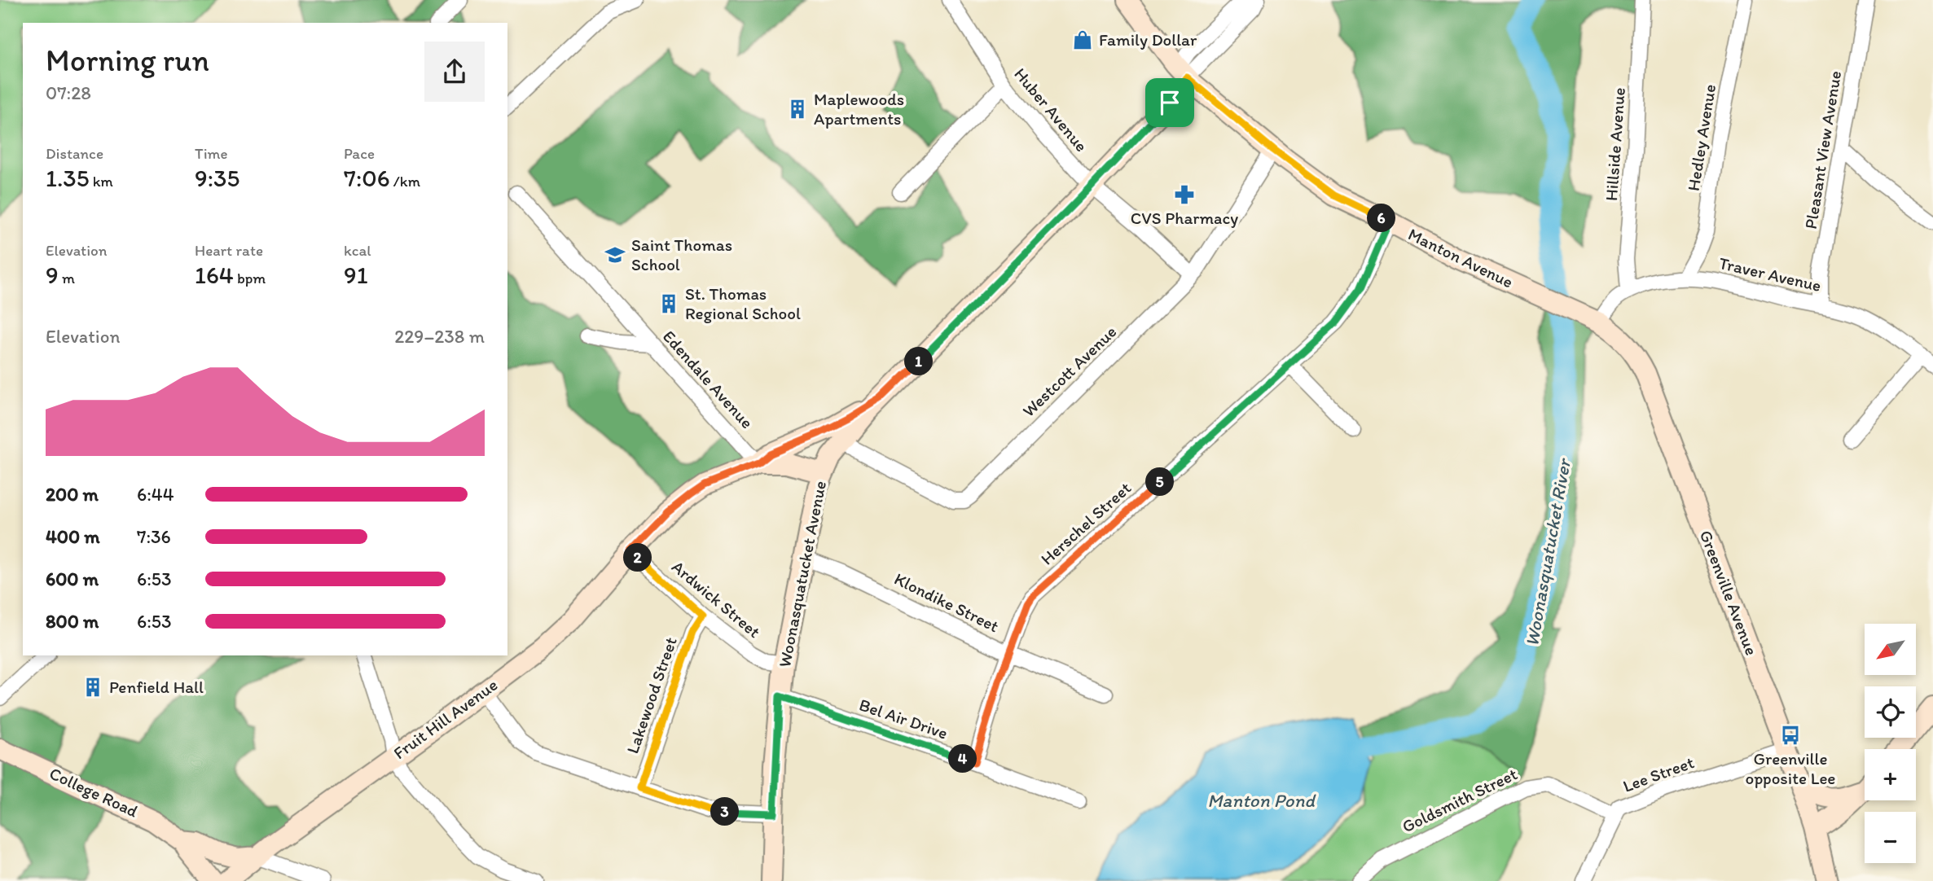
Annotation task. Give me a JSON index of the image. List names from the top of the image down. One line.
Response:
{"streets":{"main road":["Manton Avenue","Woonasquatucket Avenue","Greenville Avenue","Fruit Hill Avenue","College Road"],"street":["Huber Avenue","Hedley Avenue","Hillside Avenue","Pleasant View Avenue","Traver Avenue","Westcott Avenue","Edendale Avenue","Herschel Street","Ardwick Street","Klondike Street","Lakewood Street","Bel Air Drive","Lee Street","Goldsmith Street"]},"crossings":[["Huber Avenue","Westcott Avenue"],["Huber Avenue","Fruit Hill Avenue"],["Hedley Avenue","Traver Avenue"],["Hillside Avenue","Traver Avenue"],["Pleasant View Avenue","Traver Avenue"],["Manton Avenue","Traver Avenue"],["Manton Avenue","Westcott Avenue"],["Manton Avenue","Herschel Street"],["Manton Avenue","Greenville Avenue"],["Manton Avenue","Fruit Hill Avenue"],["Traver Avenue","Greenville Avenue"],["Westcott Avenue","Woonasquatucket Avenue"],["Westcott Avenue","Fruit Hill Avenue"],["Edendale Avenue","Fruit Hill Avenue"],["Herschel Street","Klondike Street"],["Herschel Street","Bel Air Drive"],["Woonasquatucket Avenue","Ardwick Street"],["Woonasquatucket Avenue","Klondike Street"],["Woonasquatucket Avenue","Fruit Hill Avenue"],["Woonasquatucket Avenue","Bel Air Drive"],["Greenville Avenue","Lee Street"],["Ardwick Street","Lakewood Street"],["Ardwick Street","Fruit Hill Avenue"],["Fruit Hill Avenue","College Road"],["Lee Street","Goldsmith Street"]],"water":["Woonasquatucket River","Manton Pond"],"places":{"shop":["Family Dollar"],"building":["Maplewoods Apartments","St. Thomas Regional School","Penfield Hall"],"pharmacy":["CVS Pharmacy"],"school or university":["Saint Thomas School"],"bus stop":["Greenville opposite Lee"]},"north":"bottom left","page":{"heading":["Morning run","07:28"],"stats":[["Distance","1.35 km"],["Time","9:35"],["Pace","7:06 /km"],["Elevation","9 m"],["Heart rate","164 bpm"],["kcal","91"]],"pins":["6","1","5","2","4","3"],"chart":["Elevation","229–238 m"],"list":[{"name":"200 m","note":"6:44"},{"name":"400 m","note":"7:36"},{"name":"600 m","note":"6:53"},{"name":"800 m","note":"6:53"}],"map_buttons":["+","−"]}}
